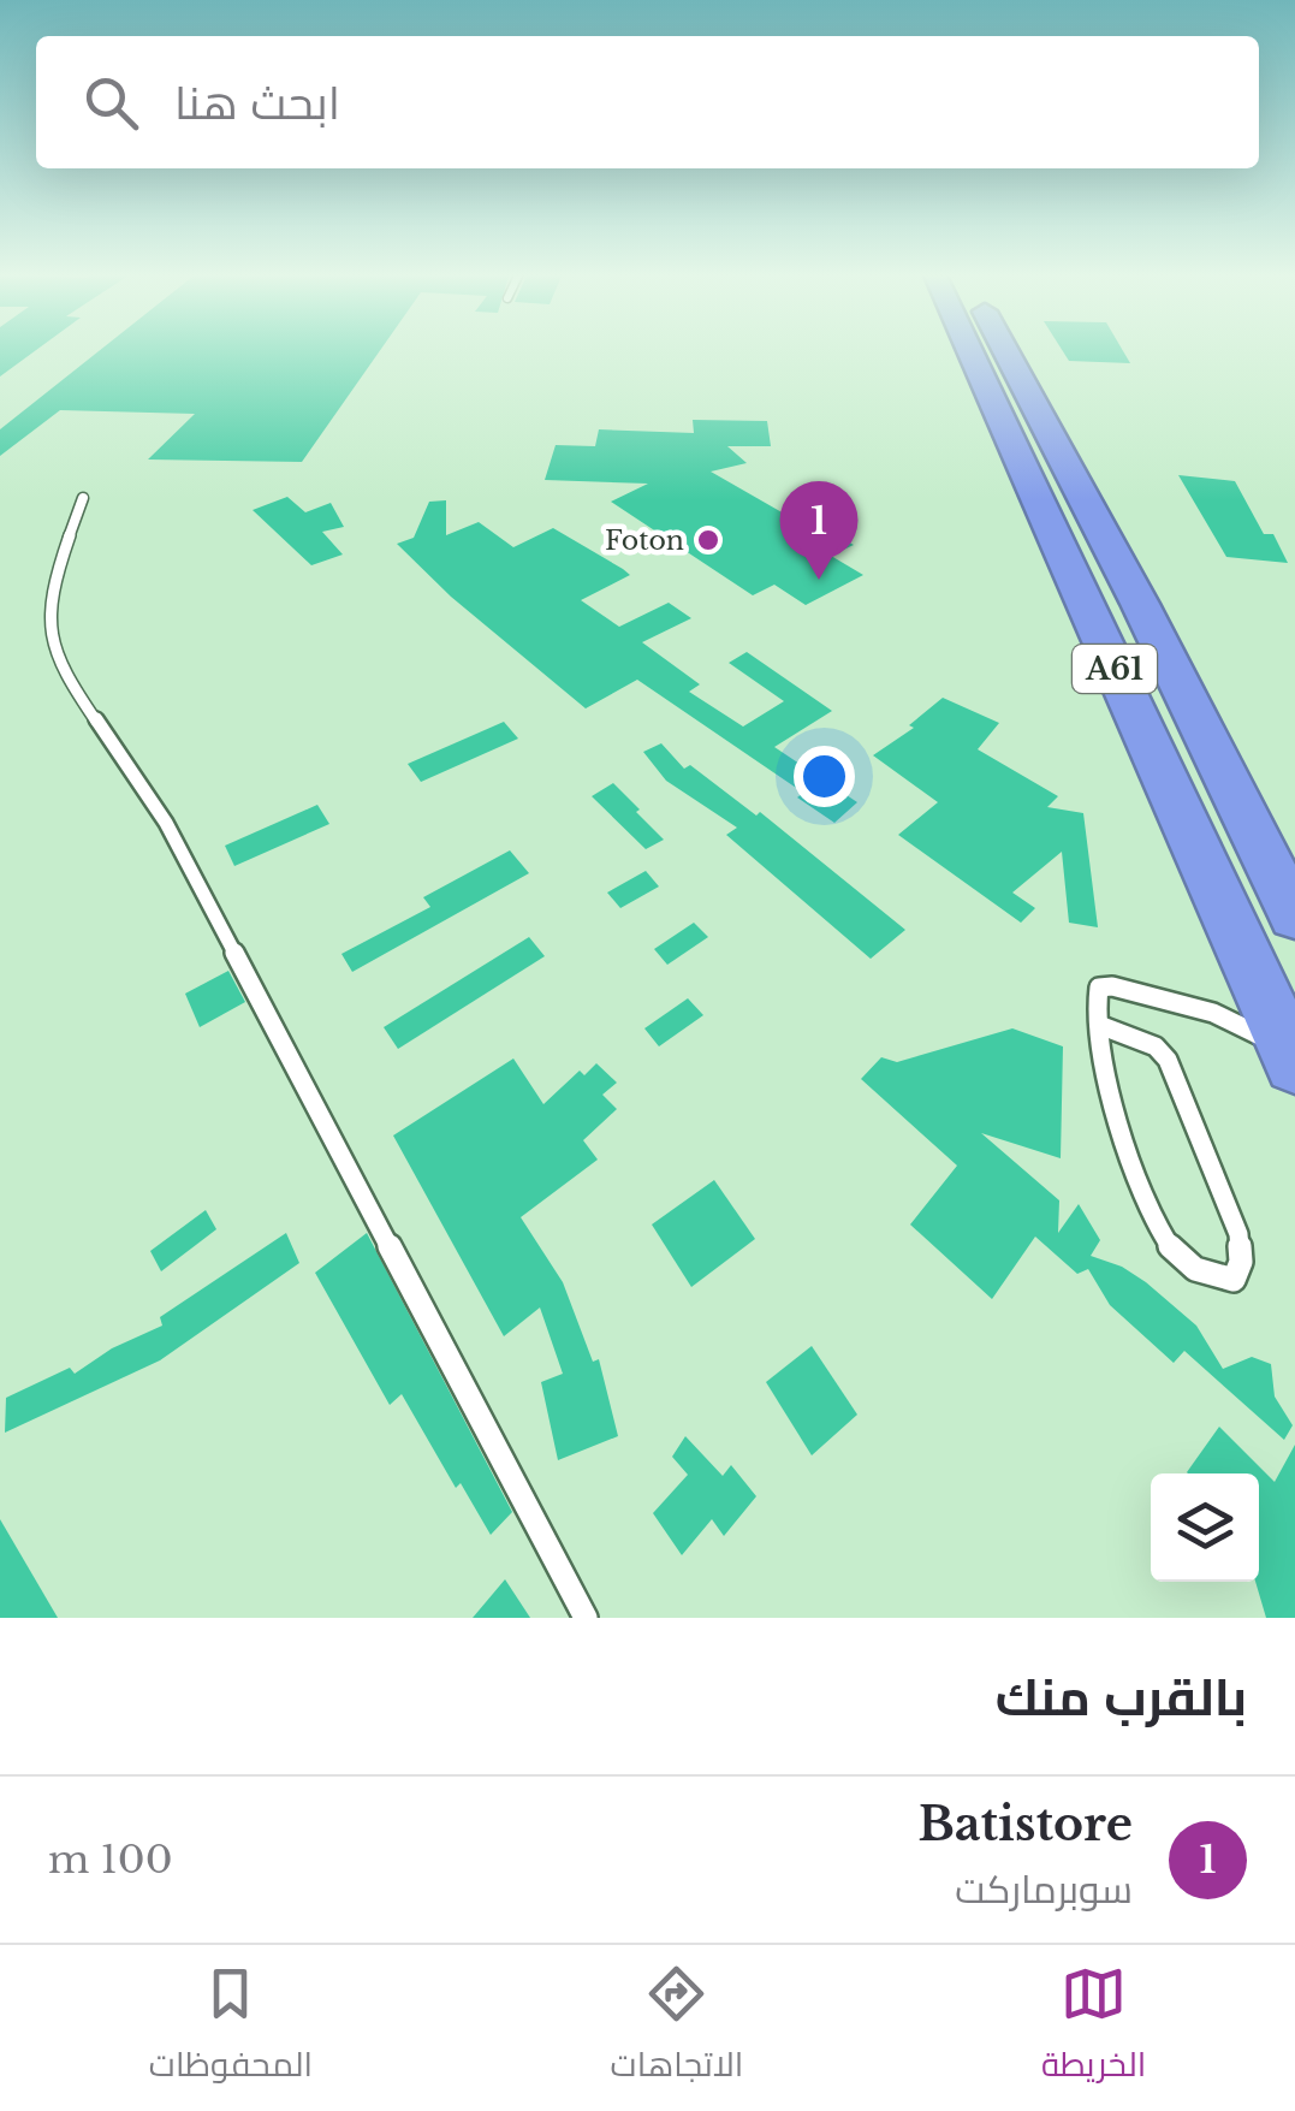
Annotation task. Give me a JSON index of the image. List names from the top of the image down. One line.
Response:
{"streets":{"highway":["A61"]},"places":["Foton"],"page":{"search":"ابحث هنا","pins":"1","heading":"بالقرب منك","list":[{"mark":"1","name":"Batistore","note":"سوبرماركت","value":"100 m"}],"nav":["الخريطة","الاتجاهات","المحفوظات"]}}
